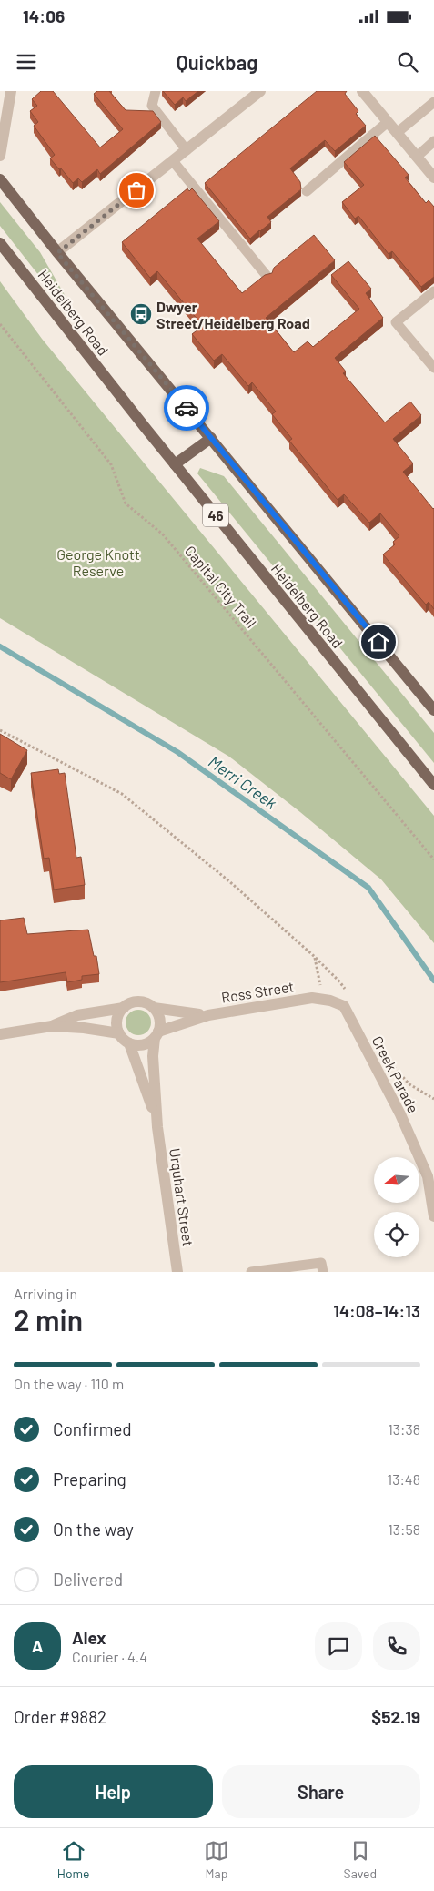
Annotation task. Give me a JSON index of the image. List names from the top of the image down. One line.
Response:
{"streets":{"main road":["Heidelberg Road","46"],"street":["Ross Street","Creek Parade","Urquhart Street"],"path":["Capital City Trail"]},"crossings":[["Ross Street","Creek Parade"],["Ross Street","Urquhart Street"]],"water":["Merri Creek"],"parks":["George Knott Reserve"],"places":{"bus stop":["Dwyer Street/Heidelberg Road"]},"north":"left","page":{"status":"14:06","header":"Quickbag","heading":["2 min","Arriving in","14:08–14:13"],"panel":["Alex","Courier · 4.4","Order #9882","$52.19"],"bar":"On the way · 110 m","list":[["Confirmed","13:38"],["Preparing","13:48"],["On the way","13:58"],"Delivered"],"round":"A","buttons":["Help","Share"],"tabs":["Home","Map","Saved"]}}
